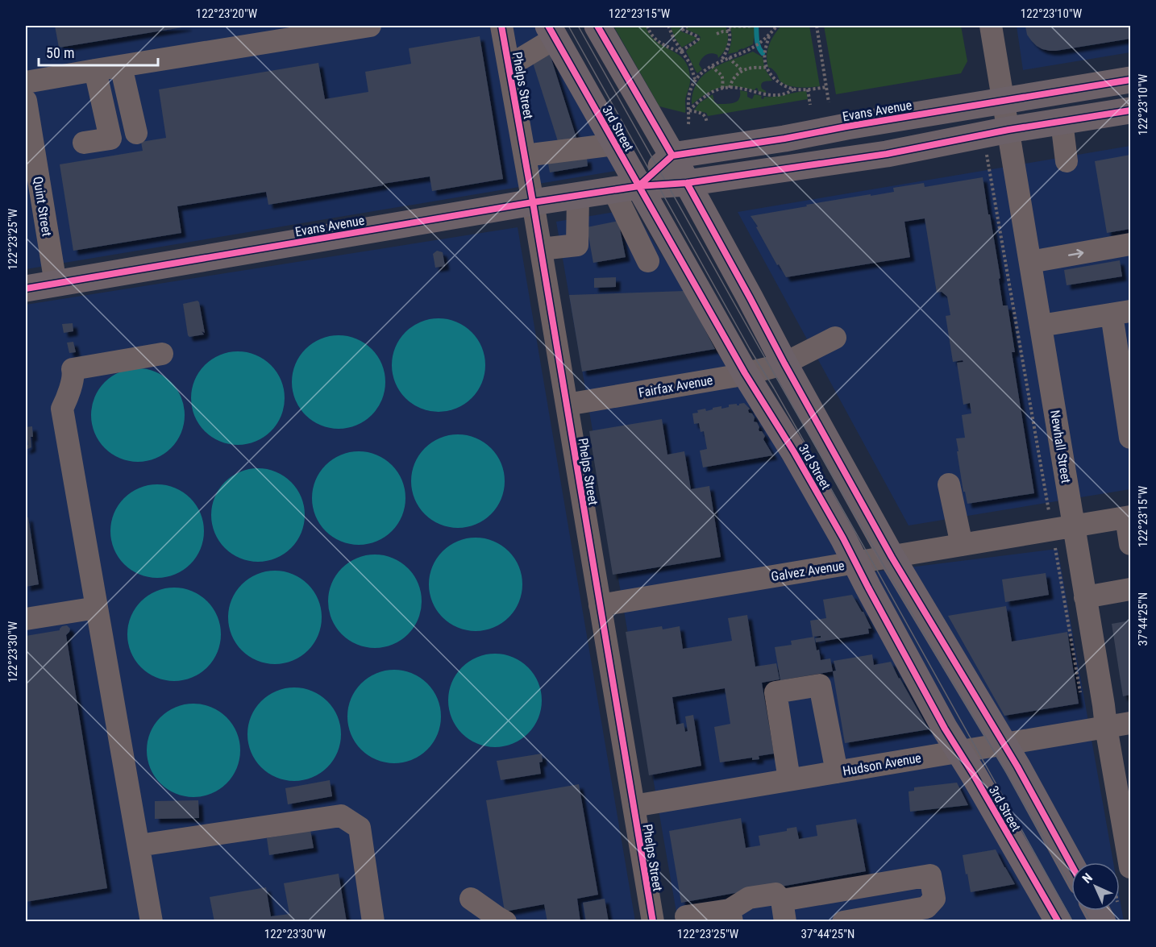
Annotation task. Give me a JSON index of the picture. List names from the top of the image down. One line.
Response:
{"streets":{"main road":["Evans Avenue","3rd Street"],"street":["Phelps Street","Quint Street","Fairfax Avenue","Newhall Street","Galvez Avenue","Hudson Avenue"]},"crossings":[["Phelps Street","Evans Avenue"],["Phelps Street","Fairfax Avenue"],["Phelps Street","Galvez Avenue"],["Phelps Street","Hudson Avenue"],["Evans Avenue","3rd Street"],["Evans Avenue","Quint Street"],["Evans Avenue","Newhall Street"],["3rd Street","Fairfax Avenue"],["3rd Street","Galvez Avenue"],["3rd Street","Hudson Avenue"],["Newhall Street","Galvez Avenue"],["Newhall Street","Hudson Avenue"]],"scale_bar":"50 m","north":"top left","coordinates":["122°23'20\"W","122°23'15\"W","122°23'10\"W","122°23'25\"W","37°44'25\"N","122°23'30\"W"]}
